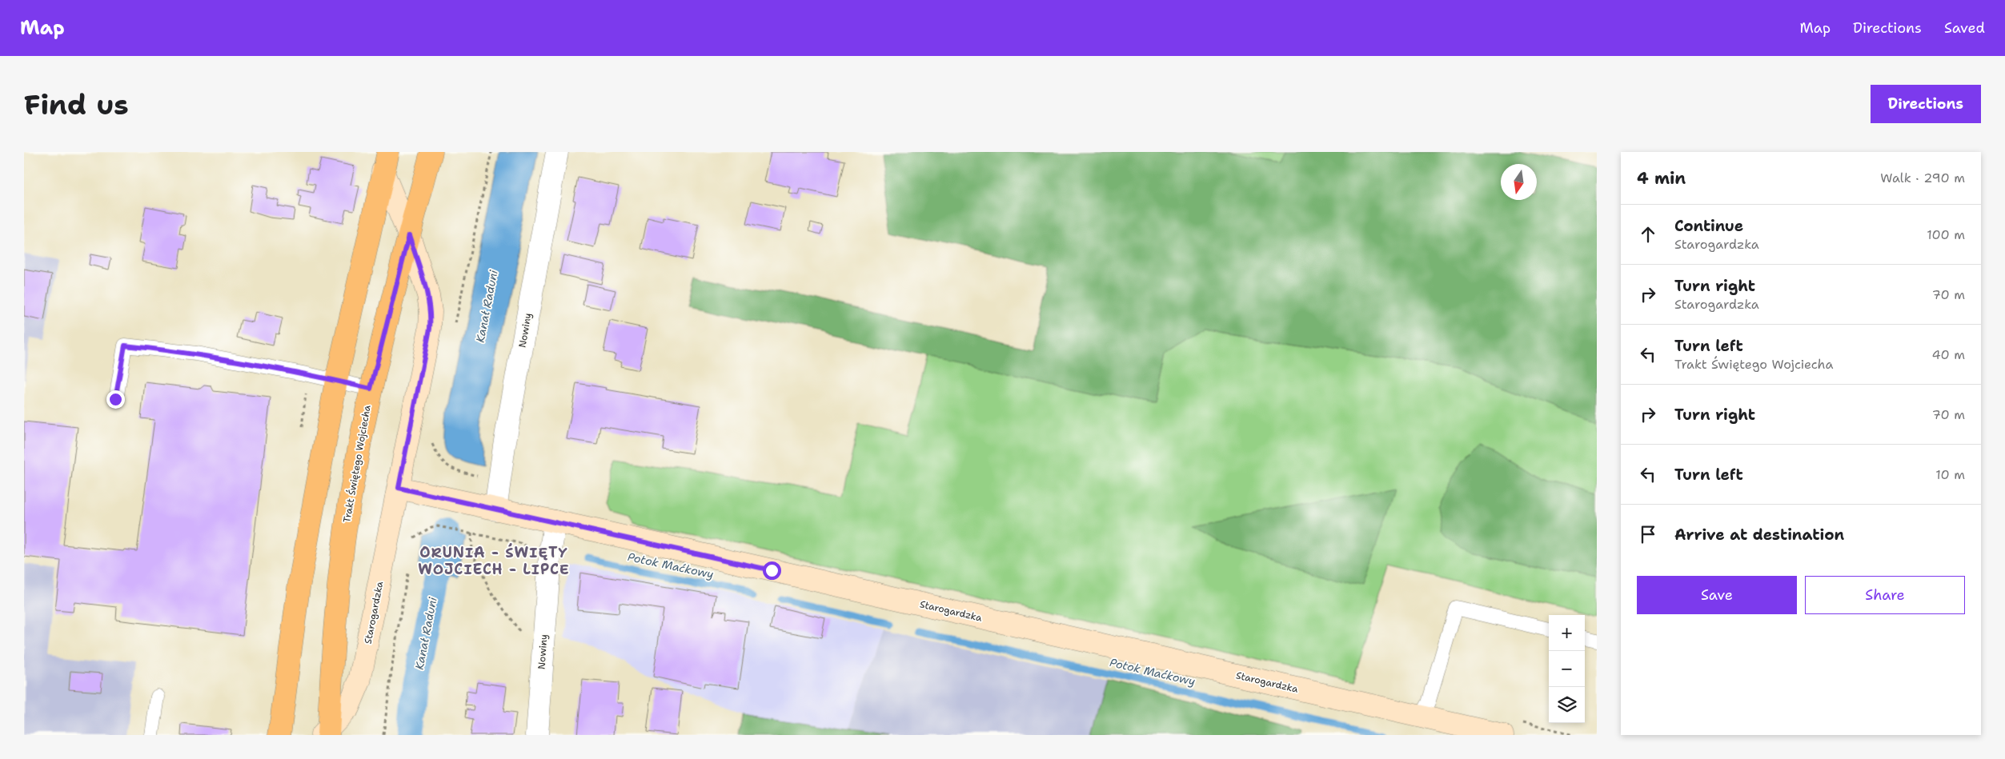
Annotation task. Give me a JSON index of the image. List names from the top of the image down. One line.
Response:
{"streets":{"main road":["Trakt Świętego Wojciecha","Starogardzka"],"street":["Nowiny"]},"crossings":[["Nowiny","Starogardzka"],["Trakt Świętego Wojciecha","Starogardzka"]],"districts":["ORUNIA - ŚWIĘTY WOJCIECH - LIPCE"],"water":["Kanał Raduni","Potok Maćkowy"],"north":"bottom","page":{"header":"Map","nav":["Map","Directions","Saved"],"buttons":["Directions",["Save","Share"]],"title":"Find us","heading":["4 min","Walk · 290 m"],"list":[["Continue","Starogardzka","100 m"],["Turn right","Starogardzka","70 m"],["Turn left","Trakt Świętego Wojciecha","40 m"],["Turn right","70 m"],["Turn left","10 m"],"Arrive at destination"],"map_buttons":["+","−"]}}
